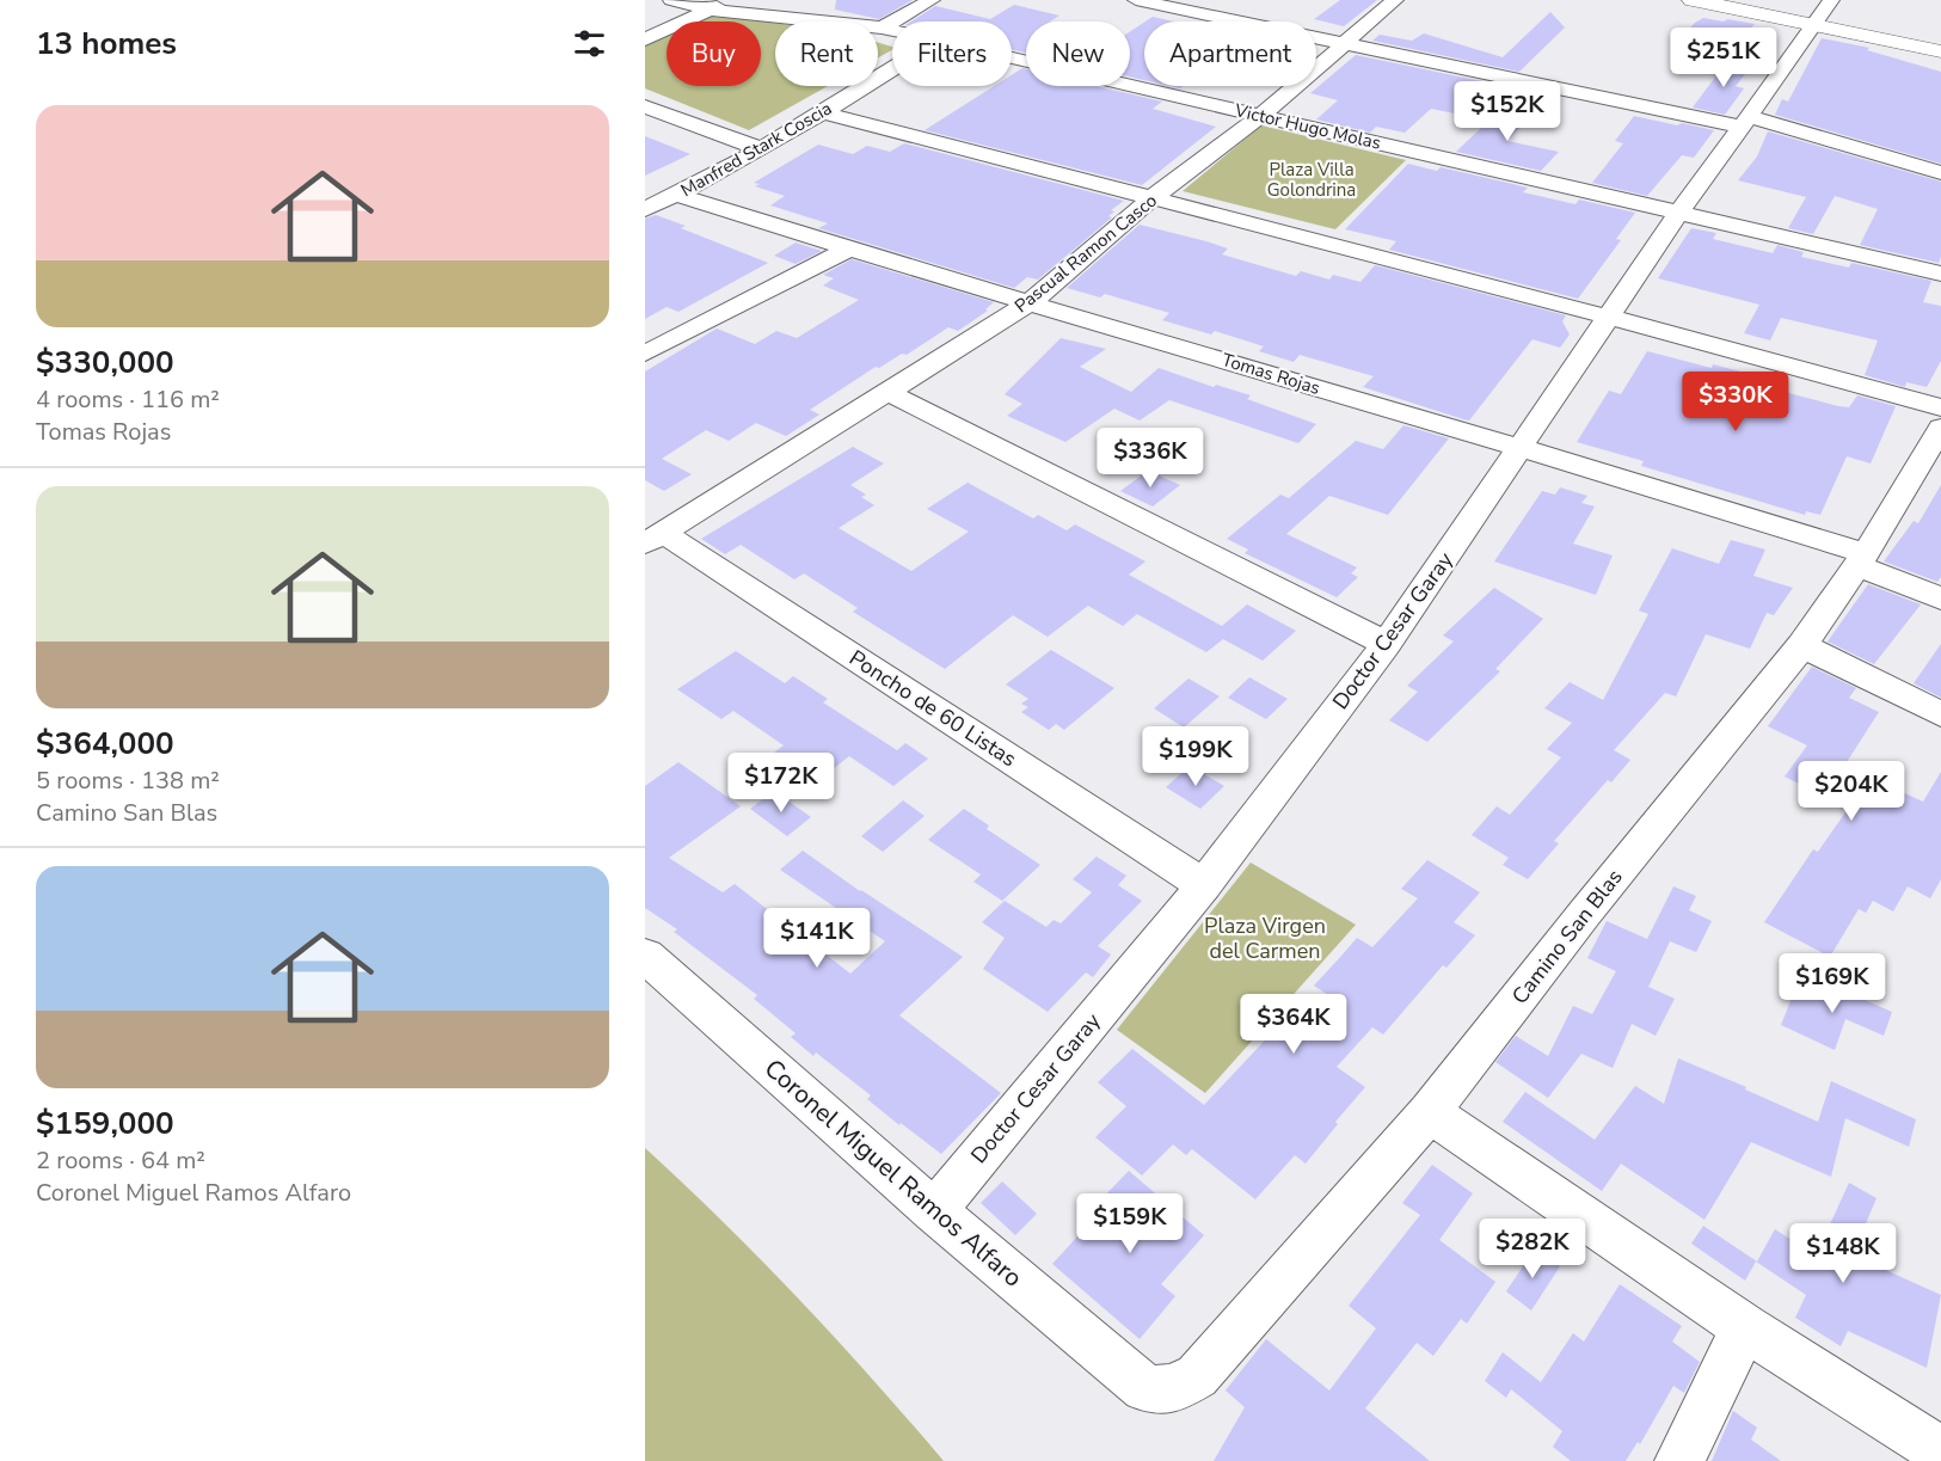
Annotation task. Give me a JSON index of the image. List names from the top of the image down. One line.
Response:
{"streets":{"street":["Victor Hugo Molas","Manfred Stark Coscia","Pascual Ramon Casco","Tomas Rojas","Doctor Cesar Garay","Poncho de 60 Listas","Camino San Blas","Coronel Miguel Ramos Alfaro"]},"crossings":[["Victor Hugo Molas","Pascual Ramon Casco"],["Victor Hugo Molas","Doctor Cesar Garay"],["Manfred Stark Coscia","Tomas Rojas"],["Pascual Ramon Casco","Tomas Rojas"],["Pascual Ramon Casco","Poncho de 60 Listas"],["Tomas Rojas","Doctor Cesar Garay"],["Tomas Rojas","Camino San Blas"],["Doctor Cesar Garay","Poncho de 60 Listas"],["Doctor Cesar Garay","Coronel Miguel Ramos Alfaro"],["Camino San Blas","Coronel Miguel Ramos Alfaro"]],"parks":["Plaza Villa Golondrina","Plaza Virgen del Carmen"],"page":{"heading":"13 homes","chip":["Buy","Rent","Filters","New","Apartment"],"price":["$251K","$152K","$330K","$336K","$199K","$172K","$204K","$141K","$169K","$364K","$159K","$282K","$148K"],"list":[{"name":"$330,000","note":"4 rooms · 116 m² · Tomas Rojas"},{"name":"$364,000","note":"5 rooms · 138 m² · Camino San Blas"},{"name":"$159,000","note":"2 rooms · 64 m² · Coronel Miguel Ramos Alfaro"}]}}
